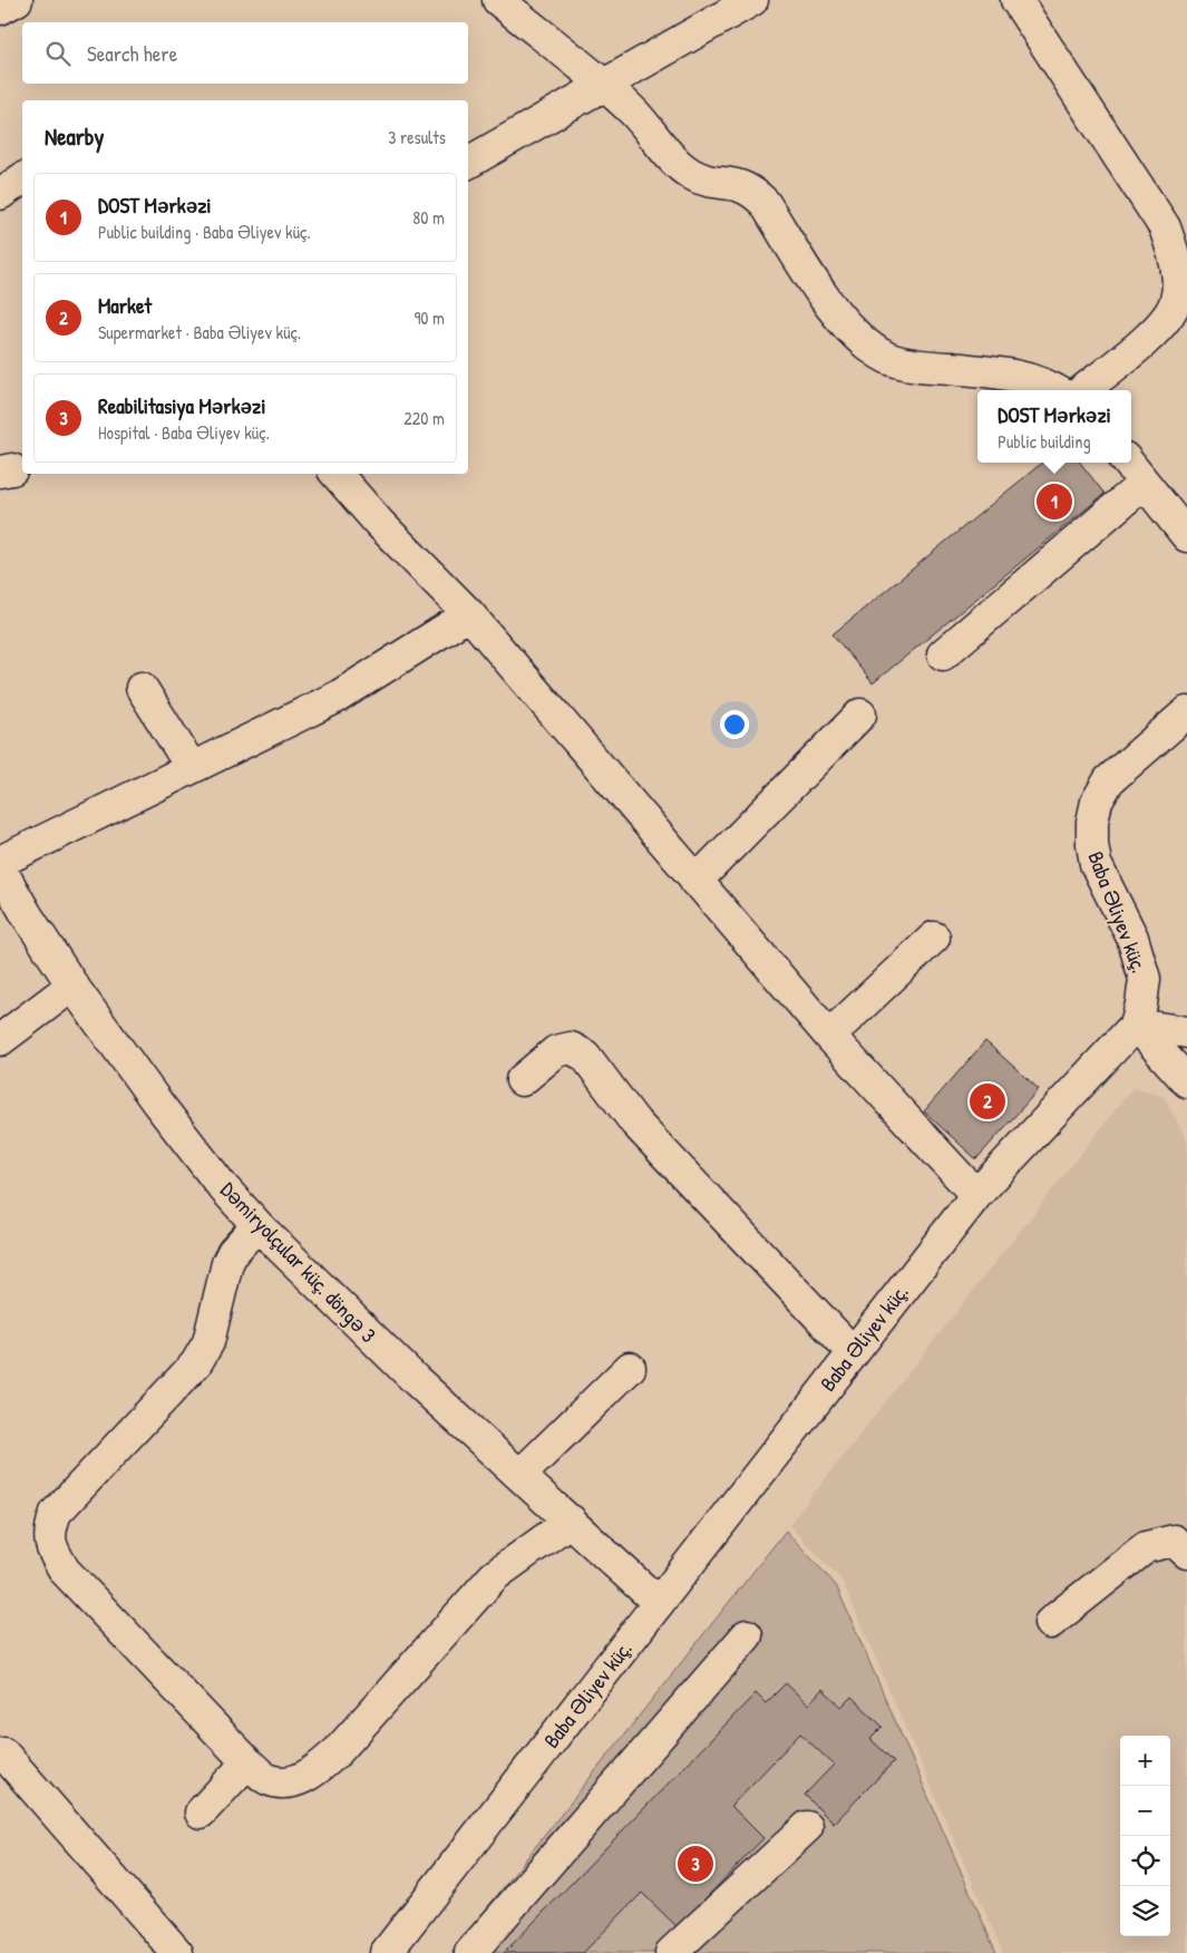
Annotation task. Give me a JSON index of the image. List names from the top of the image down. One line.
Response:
{"streets":{"street":["Baba Əliyev küç.","Dəmiryolçular küç. döngə 3"]},"crossings":[["Baba Əliyev küç.","Dəmiryolçular küç. döngə 3"]],"page":{"search":"Search here","heading":["Nearby","3 results"],"list":[{"mark":"1","name":"DOST Mərkəzi","note":"Public building · Baba Əliyev küç.","value":"80 m"},{"mark":"2","name":"Market","note":"Supermarket · Baba Əliyev küç.","value":"90 m"},{"mark":"3","name":"Reabilitasiya Mərkəzi","note":"Hospital · Baba Əliyev küç.","value":"220 m"}],"popup":["DOST Mərkəzi","Public building"],"pins":["1","2","3"],"map_buttons":["+","−"]}}
